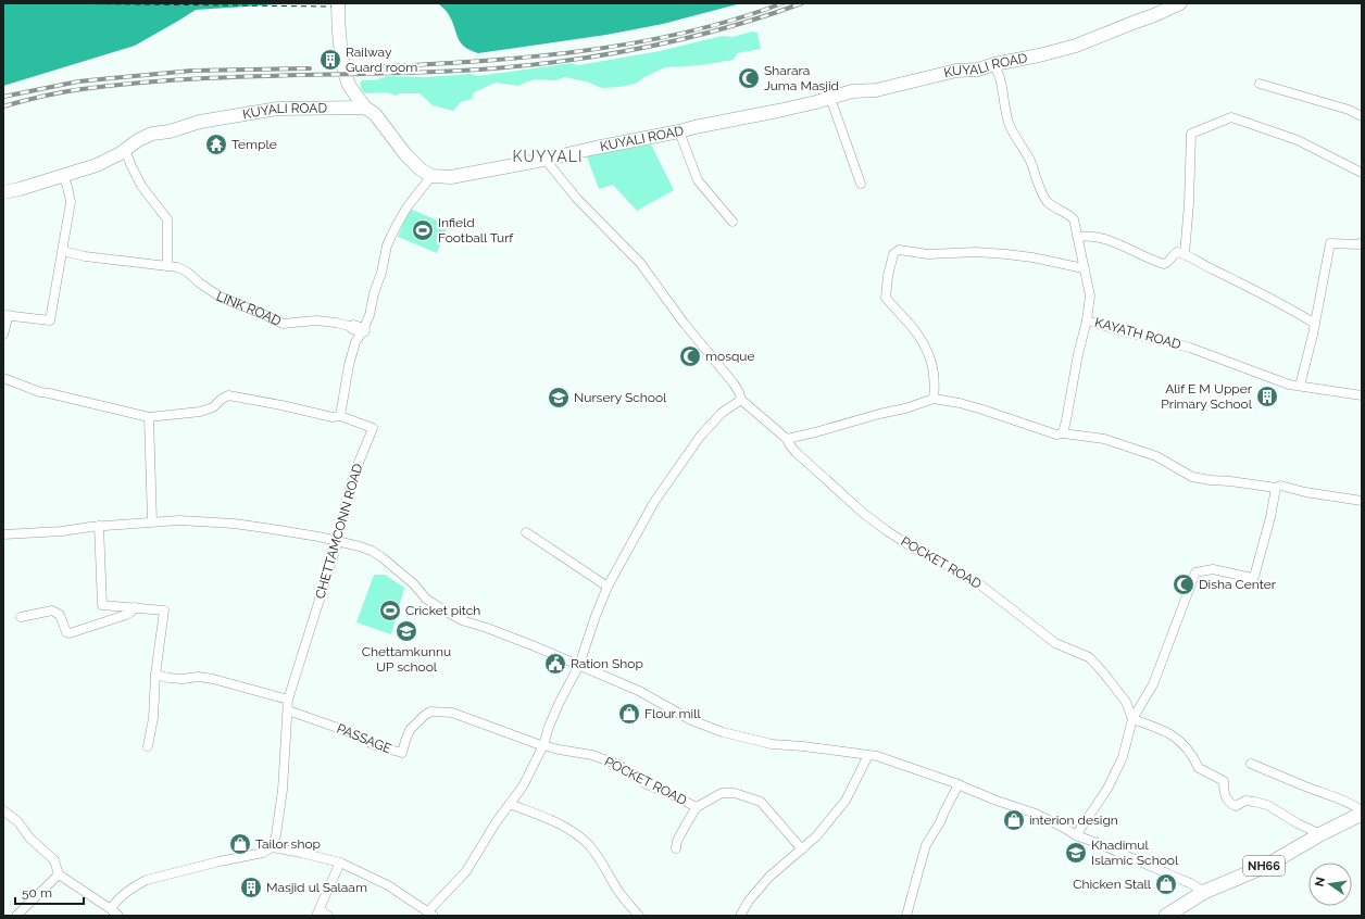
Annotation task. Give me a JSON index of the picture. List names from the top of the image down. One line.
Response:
{"streets":{"main road":["KUYALI ROAD","NH66"],"street":["LINK ROAD","KAYATH ROAD","CHETTAMCONN ROAD","POCKET ROAD","PASSAGE"]},"crossings":[["KUYALI ROAD","KAYATH ROAD"],["CHETTAMCONN ROAD","PASSAGE"],["POCKET ROAD","PASSAGE"]],"districts":["KUYYALI"],"places":{"building":["Railway Guard room","Alif E M Upper Primary School","Masjid ul Salaam"],"mosque":["Sharara Juma Masjid","mosque","Disha Center"],"temple":["Temple"],"sports":["Infield Football Turf","Cricket pitch"],"school or university":["Nursery School","Chettamkunnu UP school","Khadimul Islamic School"],"public building":["Ration Shop"],"shop":["Flour mill","interion design","Tailor shop","Chicken Stall"]},"scale_bar":"50 m","north":"left"}
